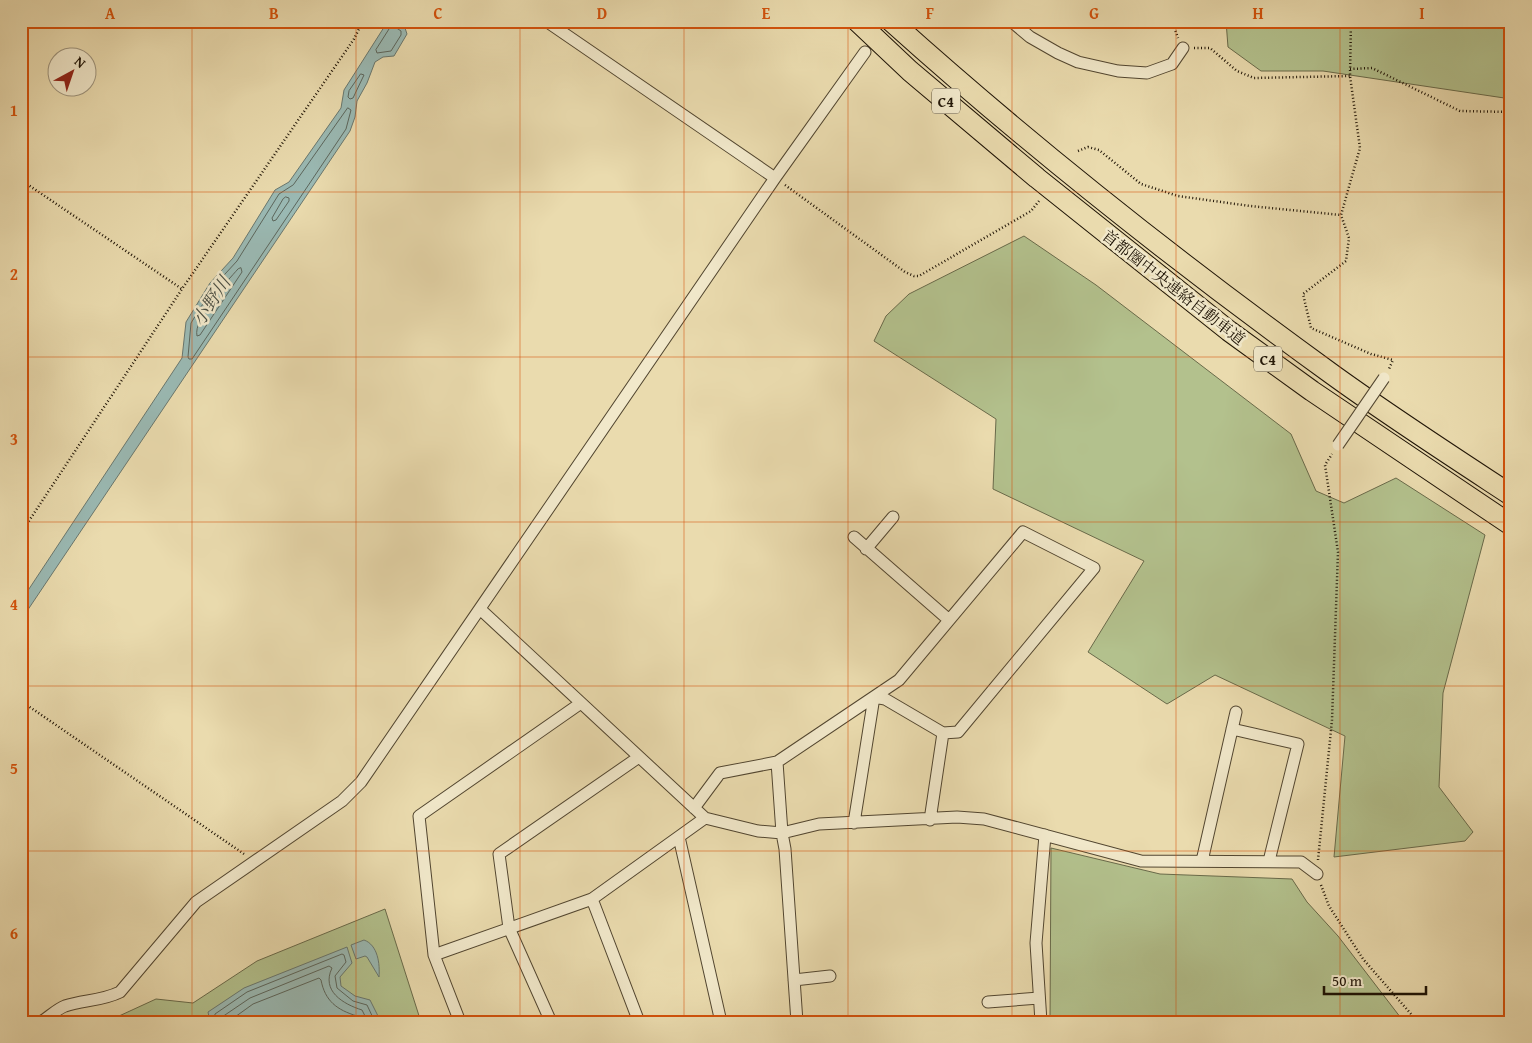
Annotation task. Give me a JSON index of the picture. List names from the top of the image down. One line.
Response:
{"streets":{"highway":["C4","首都圏中央連絡自動車道"]},"water":["小野川"],"scale_bar":"50 m","north":"top right","grid":{"columns":["A","B","C","D","E","F","G","H","I"],"rows":["1","2","3","4","5","6"]}}
